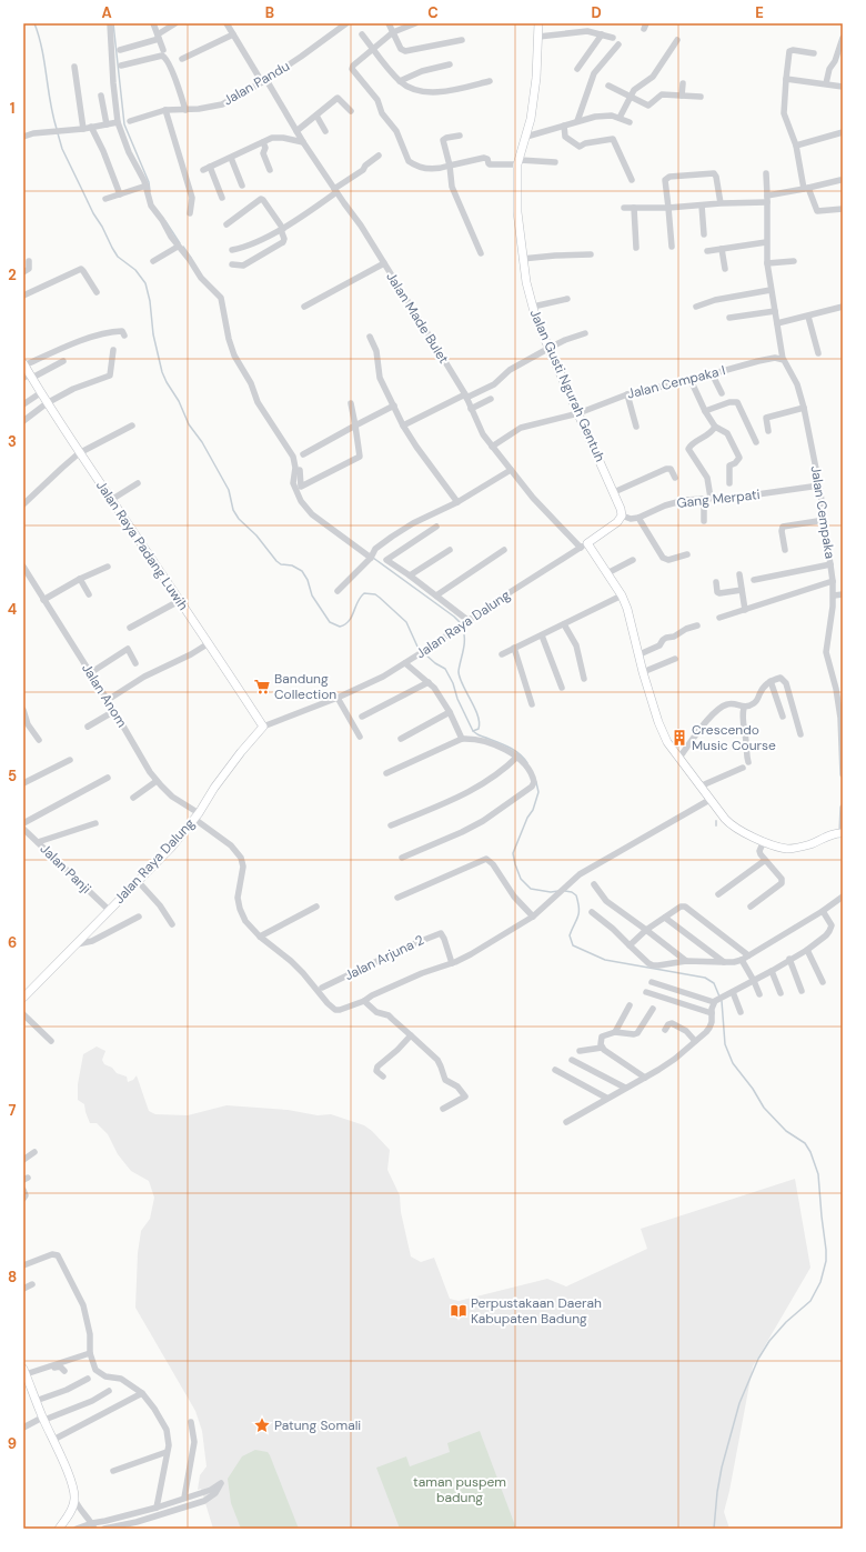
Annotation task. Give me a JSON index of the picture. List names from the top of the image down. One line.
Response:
{"streets":{"main road":["Jalan Gusti Ngurah Gentuh","Jalan Raya Padang Luwih","Jalan Raya Dalung"],"street":["Jalan Pandu","Jalan Made Bulet","Jalan Cempaka I","Gang Merpati","Jalan Cempaka","Jalan Anom","Jalan Panji","Jalan Arjuna 2"]},"crossings":[["Jalan Pandu","Jalan Made Bulet"],["Jalan Made Bulet","Jalan Cempaka I"],["Jalan Made Bulet","Jalan Raya Dalung"],["Jalan Cempaka I","Jalan Gusti Ngurah Gentuh"],["Jalan Cempaka I","Jalan Cempaka"],["Jalan Gusti Ngurah Gentuh","Gang Merpati"],["Gang Merpati","Jalan Cempaka"],["Jalan Raya Padang Luwih","Jalan Raya Dalung"],["Jalan Raya Dalung","Jalan Anom"],["Jalan Raya Dalung","Jalan Panji"],["Jalan Anom","Jalan Arjuna 2"]],"parks":["taman puspem badung"],"places":{"supermarket":["Bandung Collection"],"building":["Crescendo Music Course"],"library":["Perpustakaan Daerah Kabupaten Badung"],"place":["Patung Somali"]},"grid":{"columns":["A","B","C","D","E"],"rows":["1","2","3","4","5","6","7","8","9"]}}
